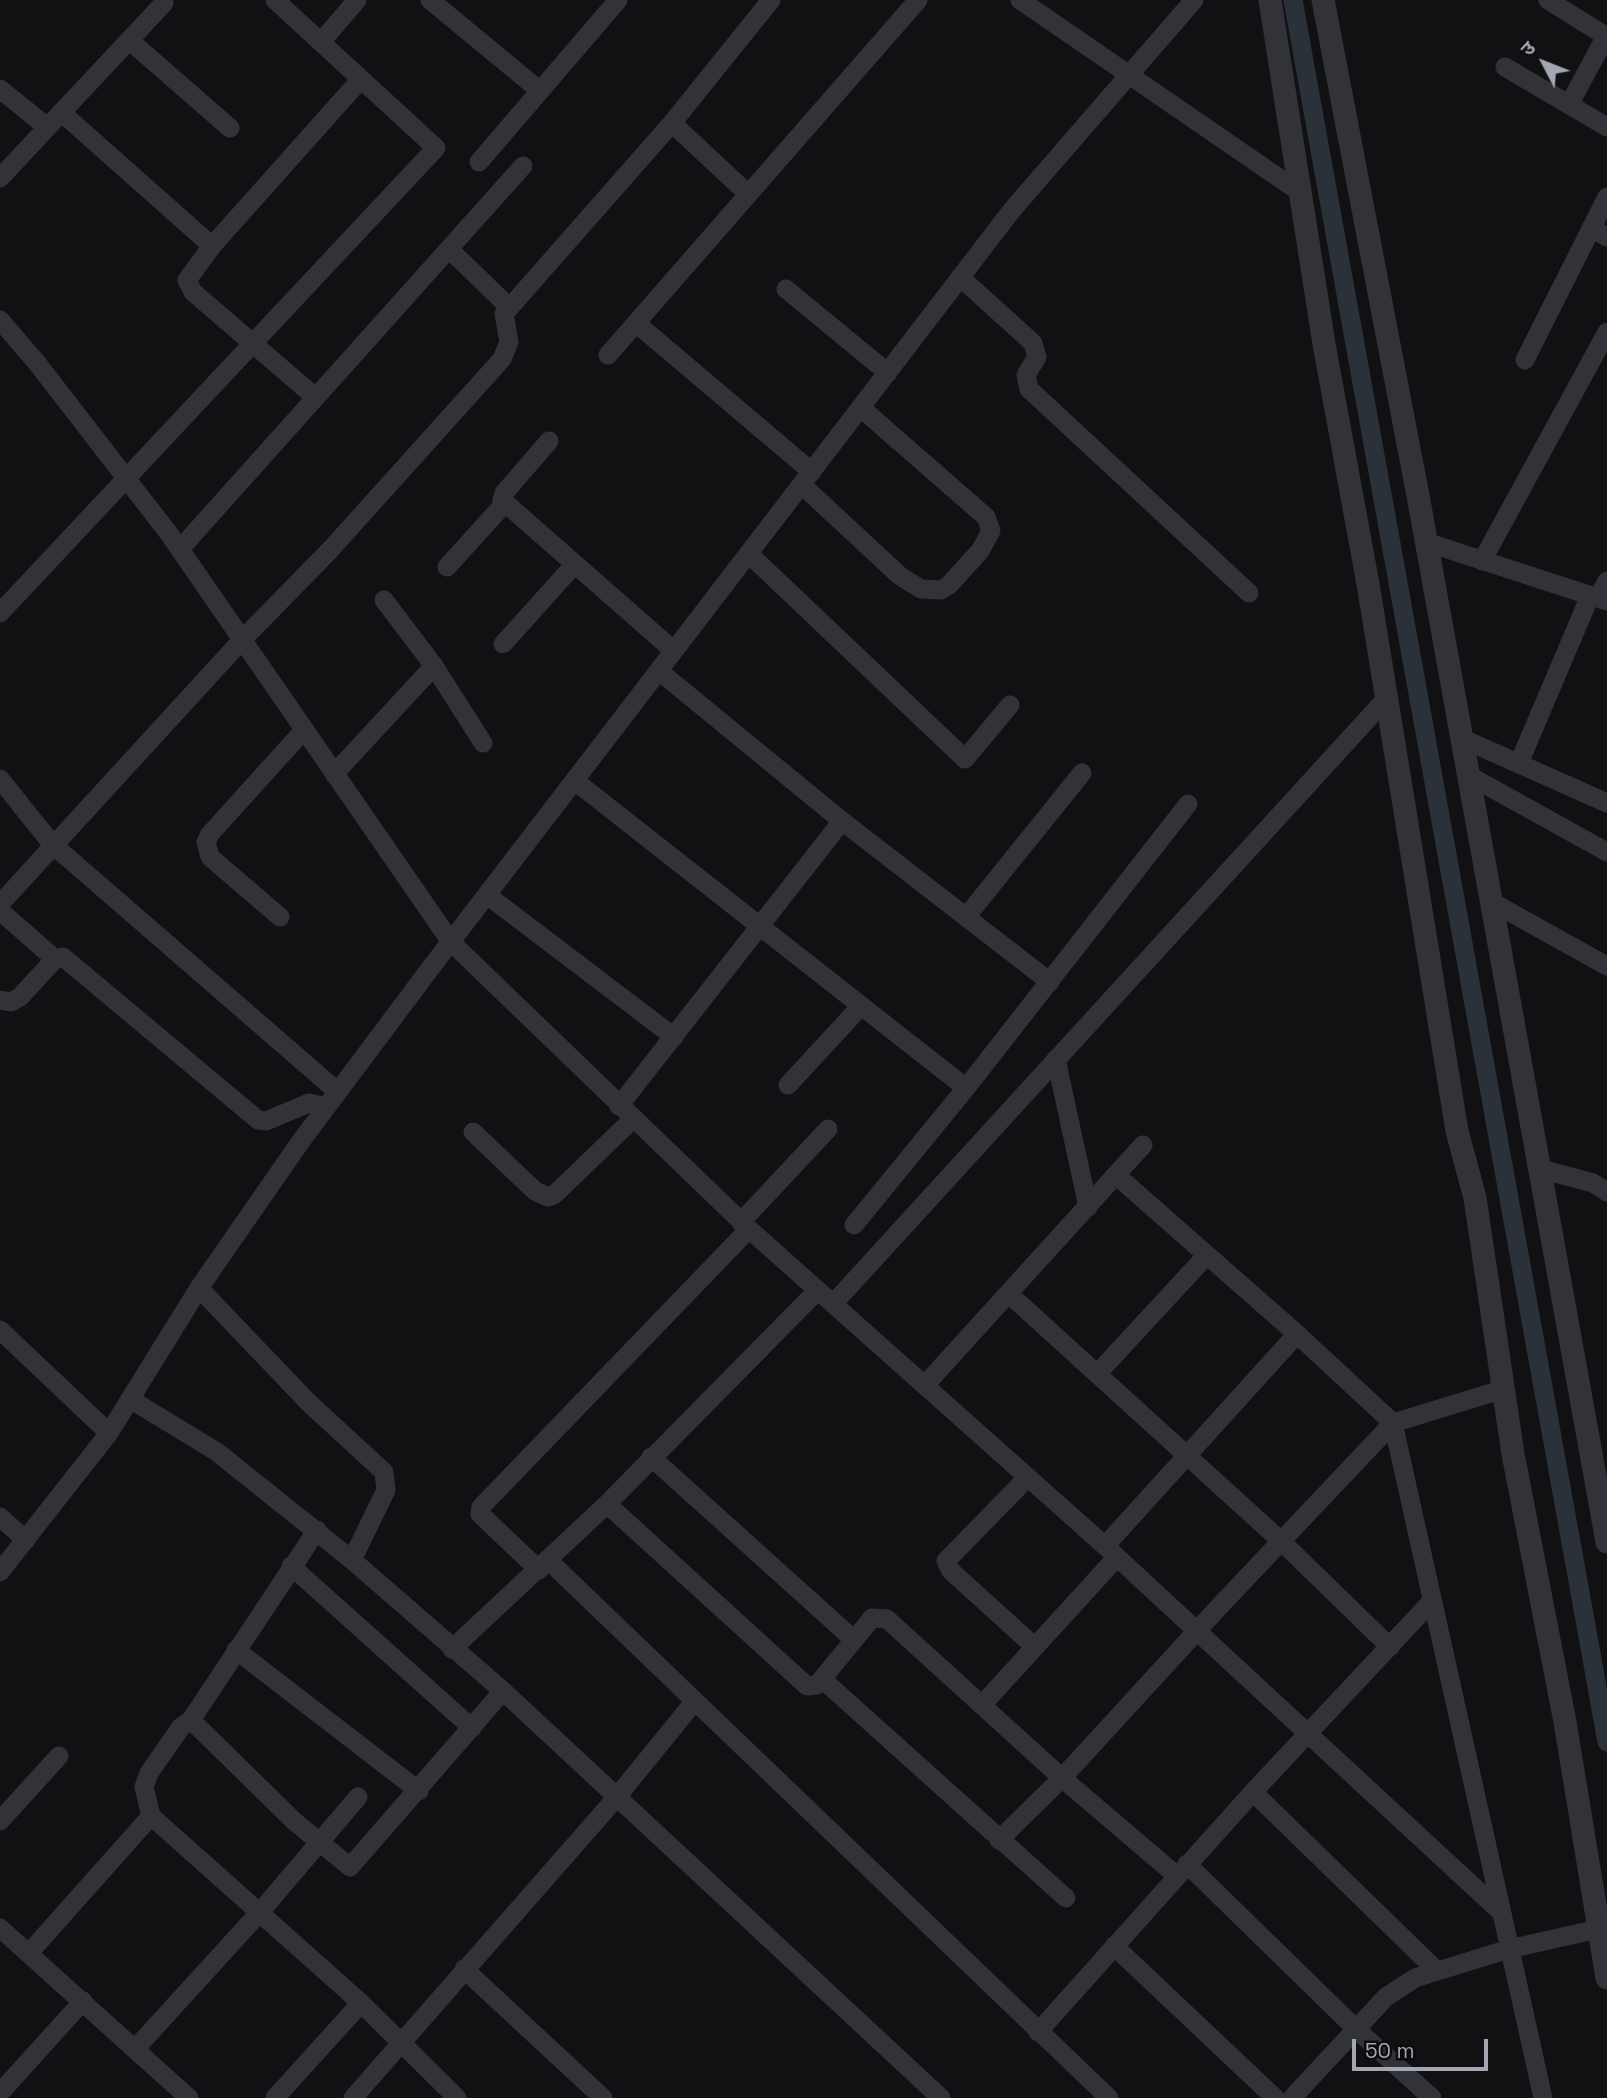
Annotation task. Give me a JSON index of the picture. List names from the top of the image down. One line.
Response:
{"scale_bar":"50 m","north":"top left"}
